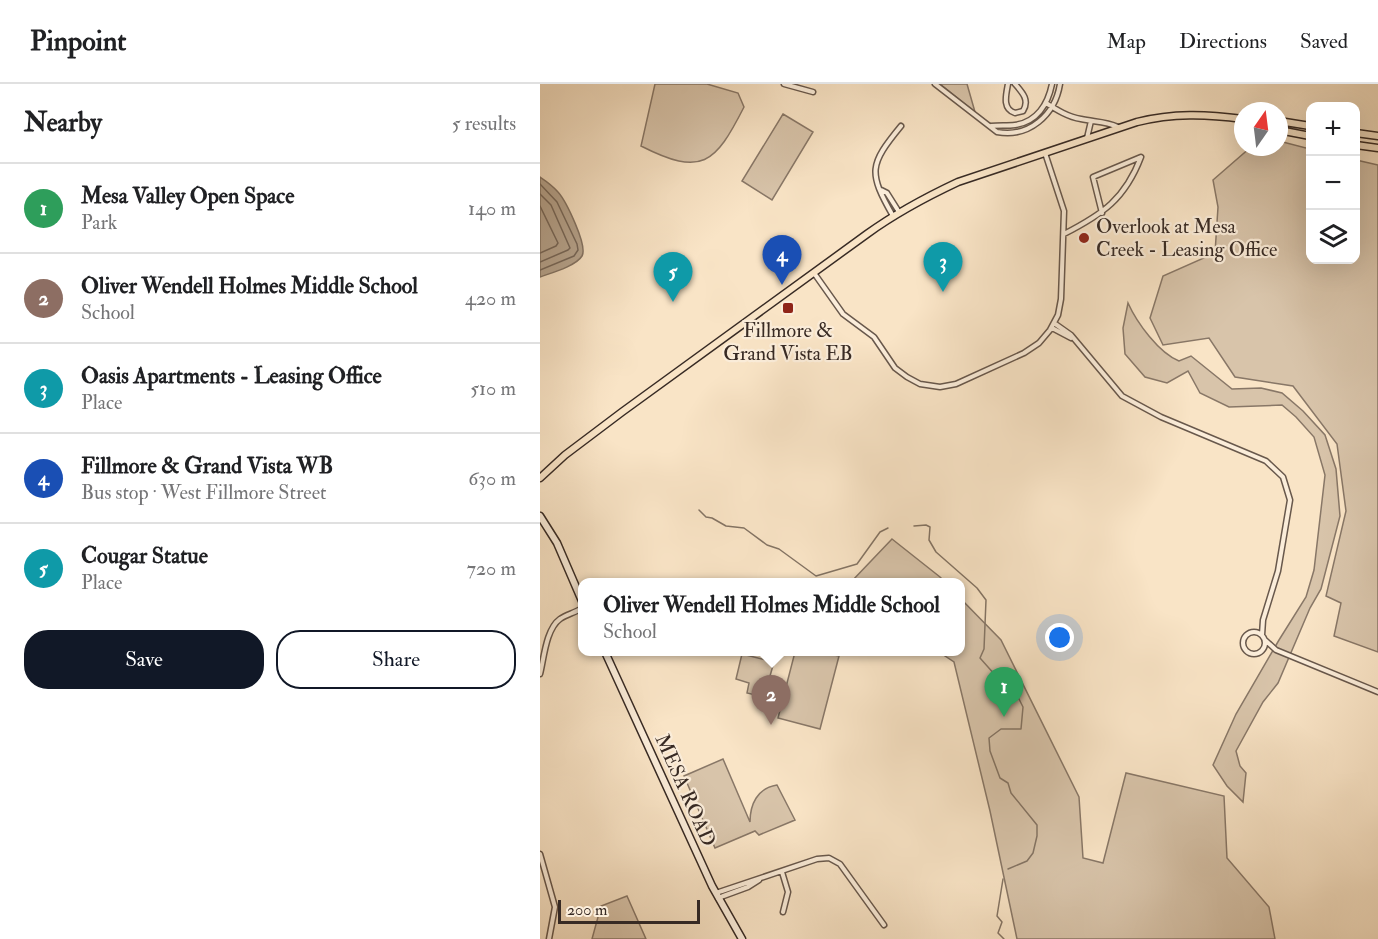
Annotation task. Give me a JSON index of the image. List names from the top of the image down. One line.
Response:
{"streets":{"main road":["MESA ROAD"]},"places":{"other":["Overlook at Mesa Creek - Leasing Office"],"transit":["Fillmore & Grand Vista EB"]},"scale_bar":"200 m","north":"top","page":{"header":"Pinpoint","nav":["Map","Directions","Saved"],"heading":["Nearby","5 results"],"map_buttons":["+","−"],"list":[{"mark":"1","name":"Mesa Valley Open Space","note":"Park","value":"140 m"},{"mark":"2","name":"Oliver Wendell Holmes Middle School","note":"School","value":"420 m"},{"mark":"3","name":"Oasis Apartments - Leasing Office","note":"Place","value":"510 m"},{"mark":"4","name":"Fillmore & Grand Vista WB","note":"Bus stop · West Fillmore Street","value":"630 m"},{"mark":"5","name":"Cougar Statue","note":"Place","value":"720 m"}],"pins":["4","3","5","1","2"],"popup":["Oliver Wendell Holmes Middle School","School"],"buttons":["Save","Share"],"scale":"200 m"}}
